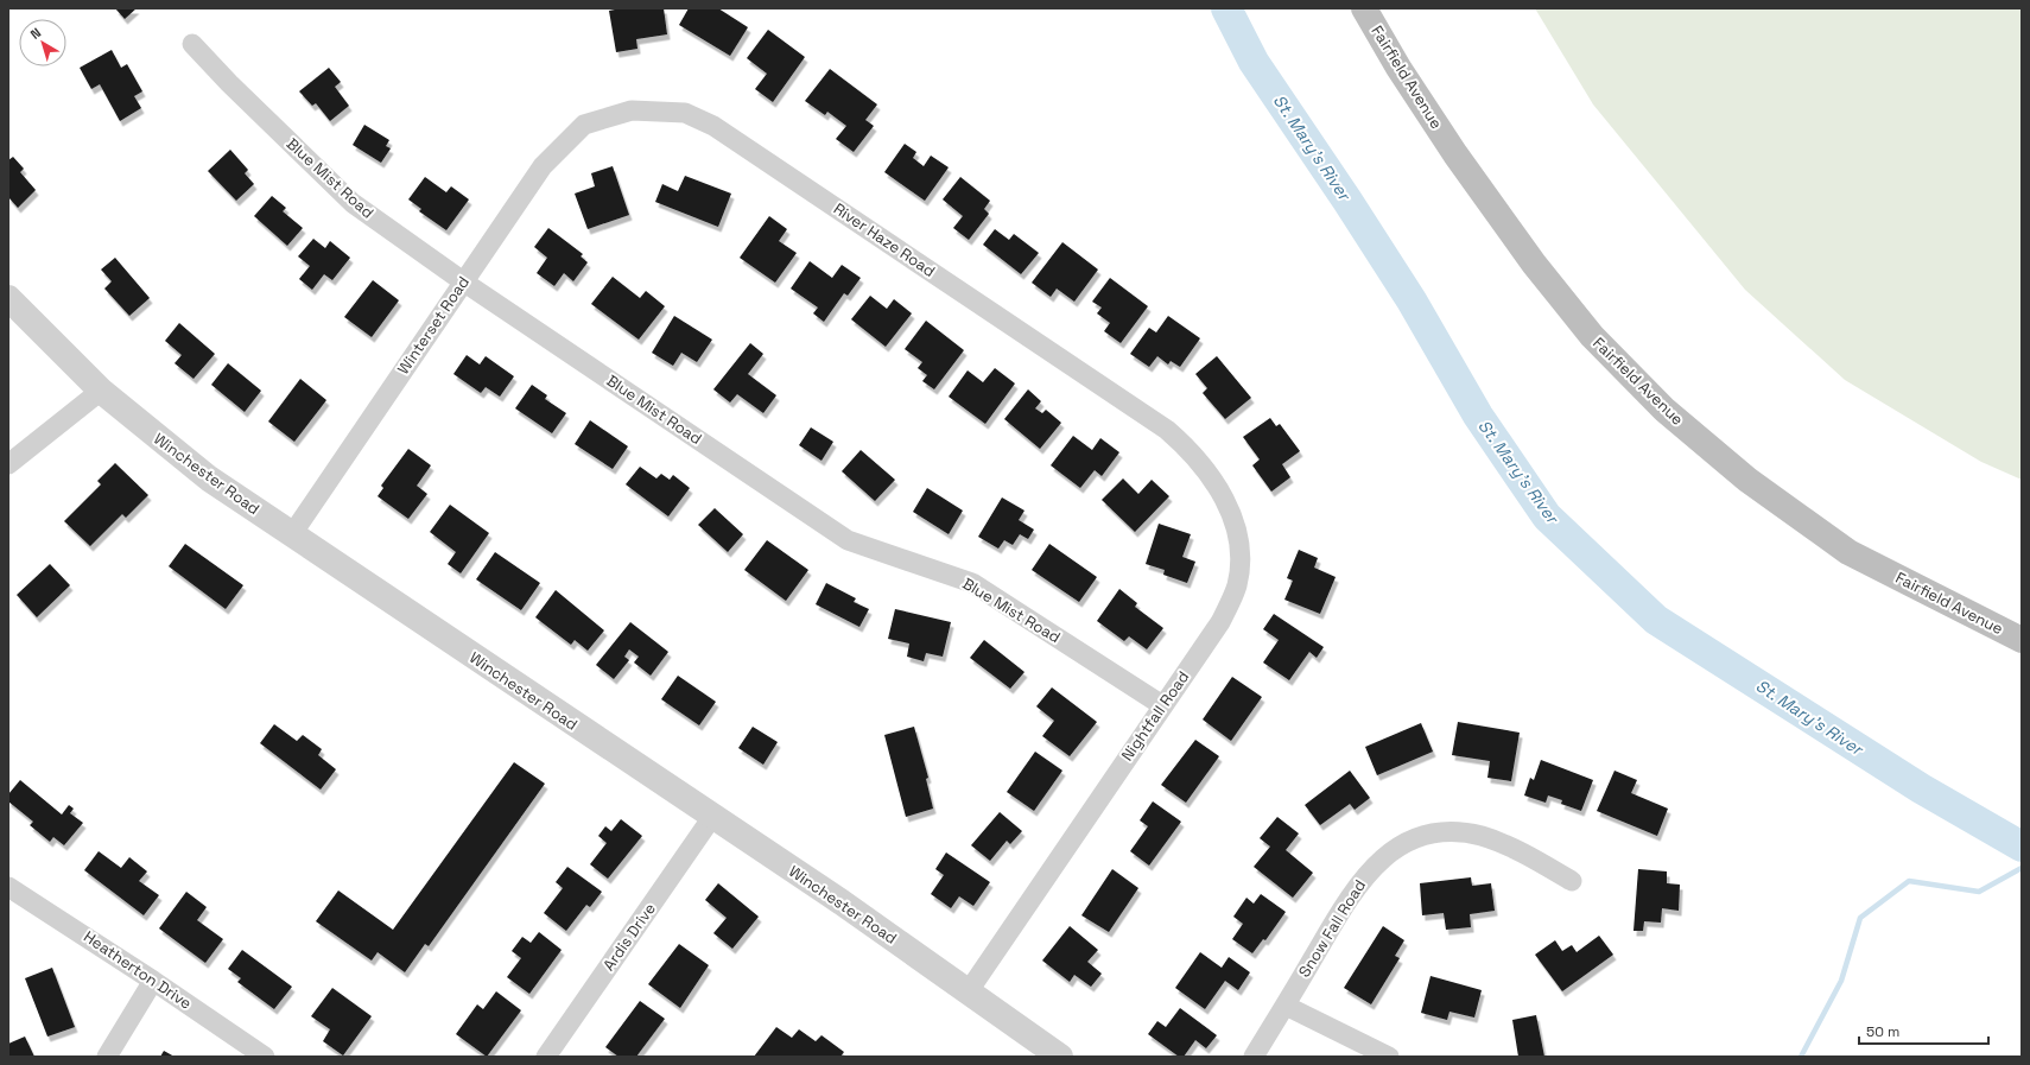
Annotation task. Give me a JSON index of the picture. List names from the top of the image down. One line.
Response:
{"streets":{"main road":["Fairfield Avenue"],"street":["Blue Mist Road","River Haze Road","Winterset Road","Winchester Road","Nightfall Road","Snow Fall Road","Ardis Drive","Heatherton Drive"]},"crossings":[["Blue Mist Road","Winterset Road"],["Blue Mist Road","Nightfall Road"],["River Haze Road","Winterset Road"],["River Haze Road","Nightfall Road"],["Winterset Road","Winchester Road"],["Winchester Road","Nightfall Road"],["Winchester Road","Ardis Drive"]],"water":["St. Mary's River"],"scale_bar":"50 m","north":"top left"}
